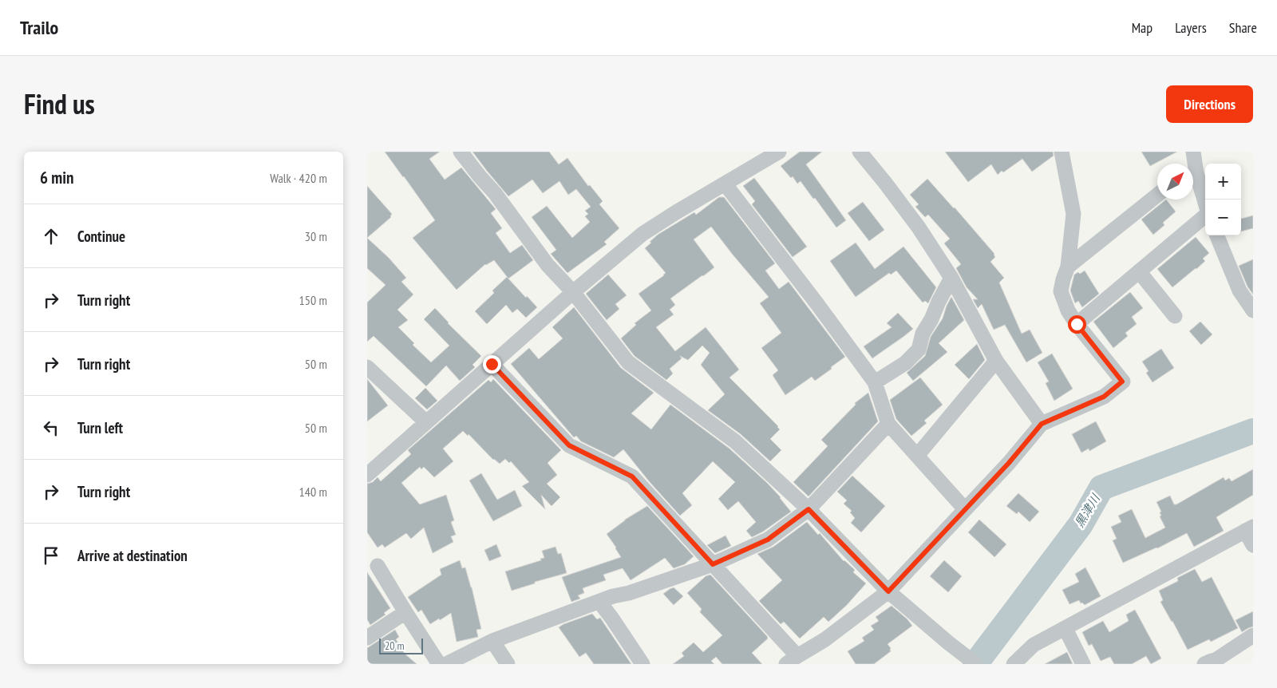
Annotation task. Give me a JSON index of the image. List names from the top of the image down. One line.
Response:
{"water":["黒津川"],"scale_bar":"20 m","north":"top right","page":{"header":"Trailo","nav":["Map","Layers","Share"],"title":"Find us","buttons":"Directions","heading":["6 min","Walk · 420 m"],"map_buttons":["+","−"],"list":[["Continue","30 m"],["Turn right","150 m"],["Turn right","50 m"],["Turn left","50 m"],["Turn right","140 m"],"Arrive at destination"],"scale":"20 m"}}
